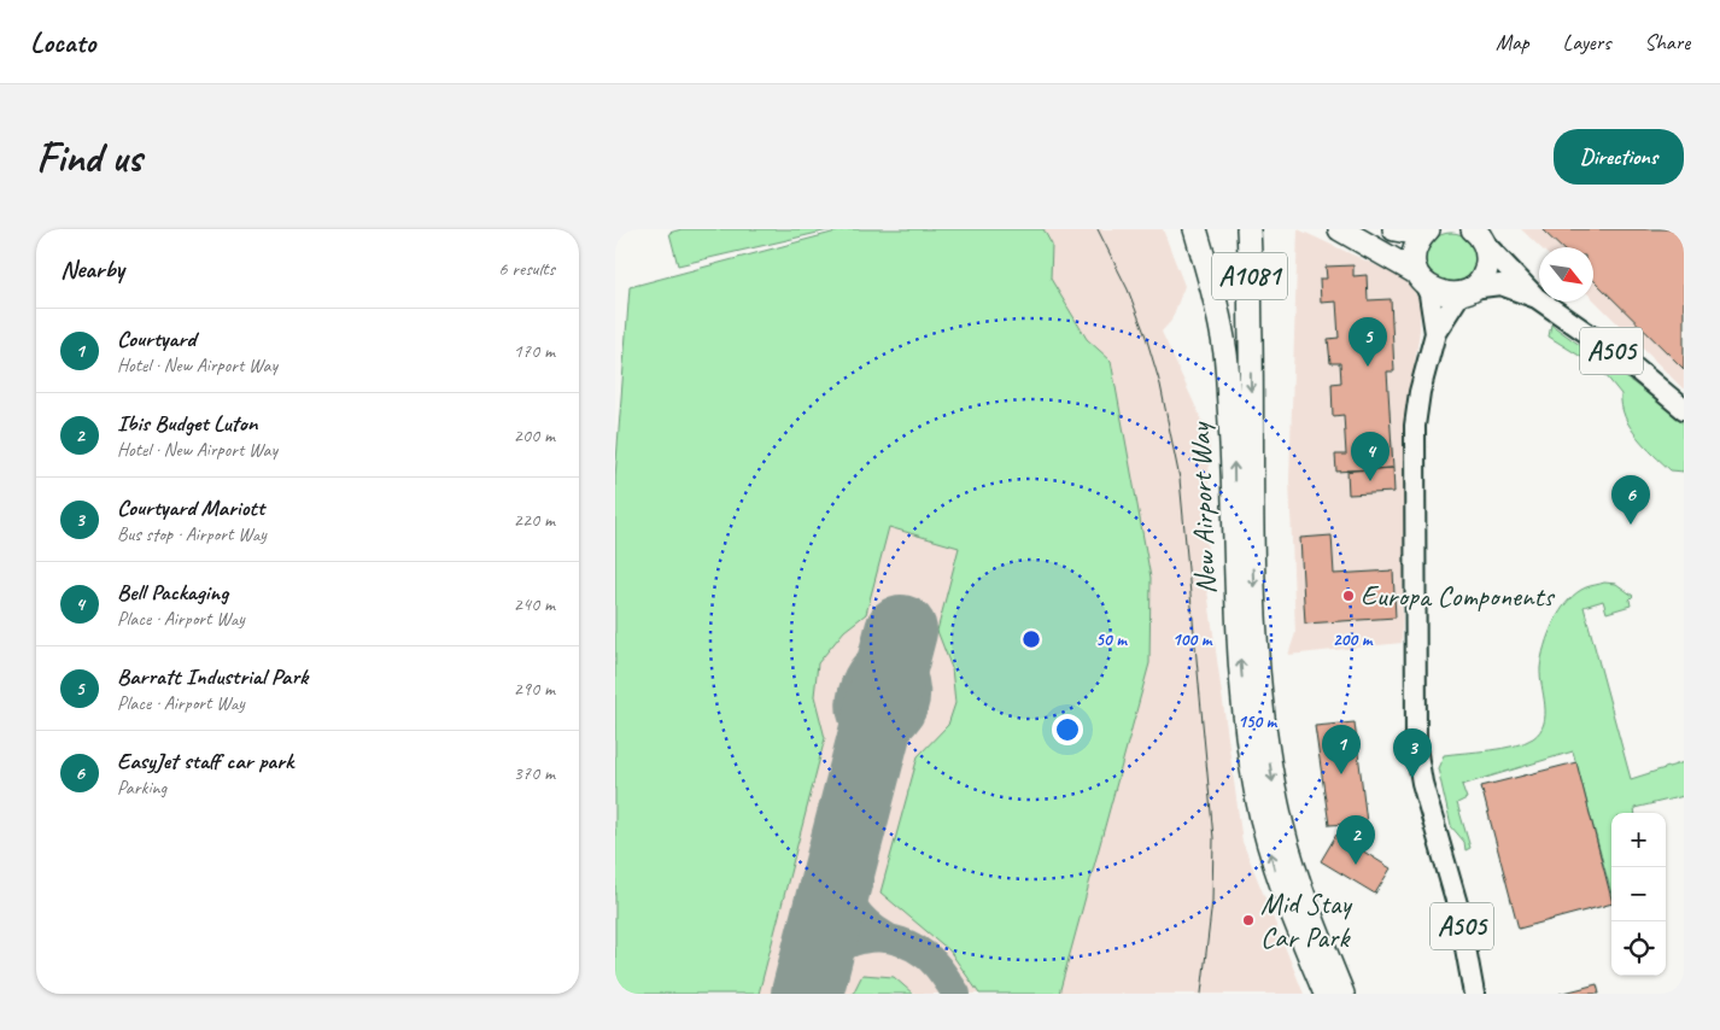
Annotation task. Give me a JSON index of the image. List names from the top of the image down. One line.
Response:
{"streets":{"highway":["A1081","New Airport Way"],"main road":["A505"]},"places":["Europa Components","Mid Stay Car Park"],"north":"bottom right","page":{"header":"Locato","nav":["Map","Layers","Share"],"buttons":"Directions","title":"Find us","heading":["Nearby","6 results"],"list":[{"mark":"1","name":"Courtyard","note":"Hotel · New Airport Way","value":"170 m"},{"mark":"2","name":"Ibis Budget Luton","note":"Hotel · New Airport Way","value":"200 m"},{"mark":"3","name":"Courtyard Mariott","note":"Bus stop · Airport Way","value":"220 m"},{"mark":"4","name":"Bell Packaging","note":"Place · Airport Way","value":"240 m"},{"mark":"5","name":"Barratt Industrial Park","note":"Place · Airport Way","value":"290 m"},{"mark":"6","name":"EasyJet staff car park","note":"Parking","value":"370 m"}],"pins":["5","4","6","1","3","2"],"map_buttons":["+","−"]},"rings":["50 m","100 m","200 m","150 m"]}
